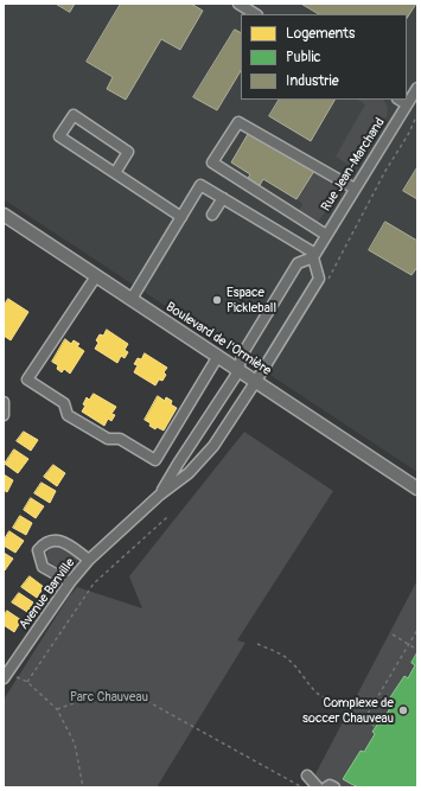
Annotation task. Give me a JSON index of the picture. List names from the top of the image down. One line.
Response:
{"streets":{"main road":["Boulevard de l'Ormière"],"street":["Rue Jean-Marchand","Avenue Banville"]},"crossings":[["Rue Jean-Marchand","Boulevard de l'Ormière"],["Rue Jean-Marchand","Avenue Banville"],["Boulevard de l'Ormière","Avenue Banville"]],"parks":["Parc Chauveau"],"places":["Espace Pickleball","Complexe de soccer Chauveau"],"legend":["Logements","Public","Industrie"]}
